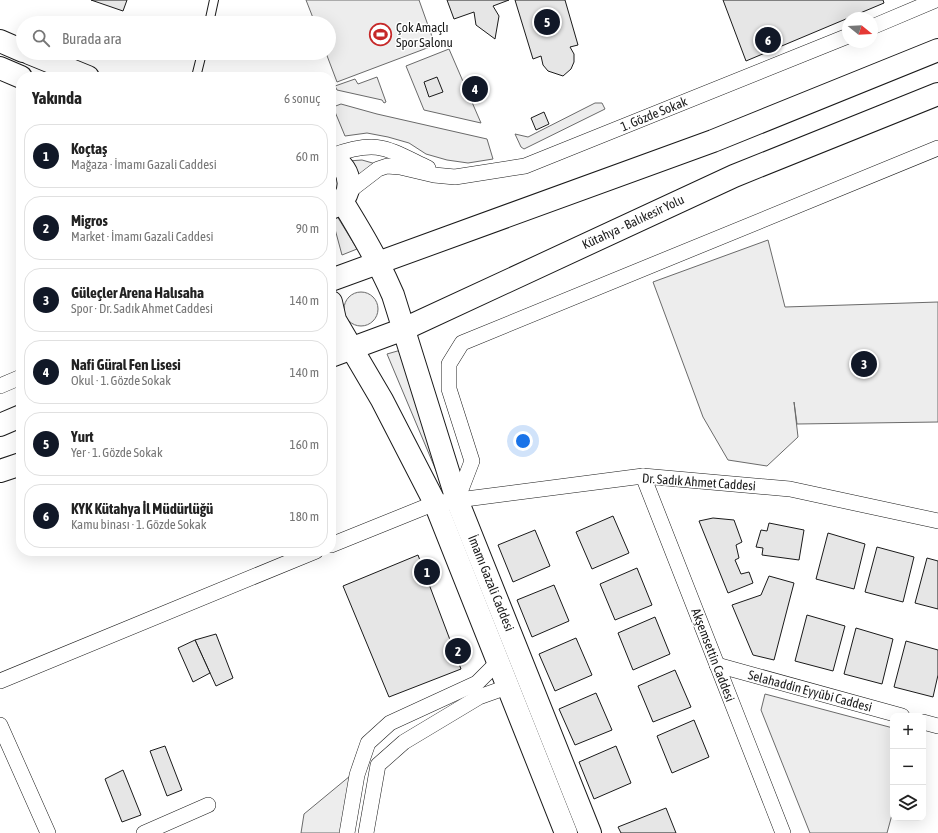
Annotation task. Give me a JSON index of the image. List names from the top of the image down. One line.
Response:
{"streets":{"main road":["Kütahya - Balıkesir Yolu","İmamı Gazali Caddesi"],"street":["1. Gözde Sokak","Dr. Sadık Ahmet Caddesi","Akşemsettin Caddesi","Selahaddin Eyyübi Caddesi"]},"crossings":[["Kütahya - Balıkesir Yolu","İmamı Gazali Caddesi"],["Dr. Sadık Ahmet Caddesi","İmamı Gazali Caddesi"],["Dr. Sadık Ahmet Caddesi","Akşemsettin Caddesi"],["Akşemsettin Caddesi","Selahaddin Eyyübi Caddesi"]],"places":{"sports":["Çok Amaçlı Spor Salonu"]},"north":"right","page":{"pins":["5","6","4","3","1","2"],"search":"Burada ara","heading":["Yakında","6 sonuç"],"list":[{"mark":"1","name":"Koçtaş","note":"Mağaza · İmamı Gazali Caddesi","value":"60 m"},{"mark":"2","name":"Migros","note":"Market · İmamı Gazali Caddesi","value":"90 m"},{"mark":"3","name":"Güleçler Arena Halısaha","note":"Spor · Dr. Sadık Ahmet Caddesi","value":"140 m"},{"mark":"4","name":"Nafi Güral Fen Lisesi","note":"Okul · 1. Gözde Sokak","value":"140 m"},{"mark":"5","name":"Yurt","note":"Yer · 1. Gözde Sokak","value":"160 m"},{"mark":"6","name":"KYK Kütahya İl Müdürlüğü","note":"Kamu binası · 1. Gözde Sokak","value":"180 m"}],"map_buttons":["+","−"]}}
